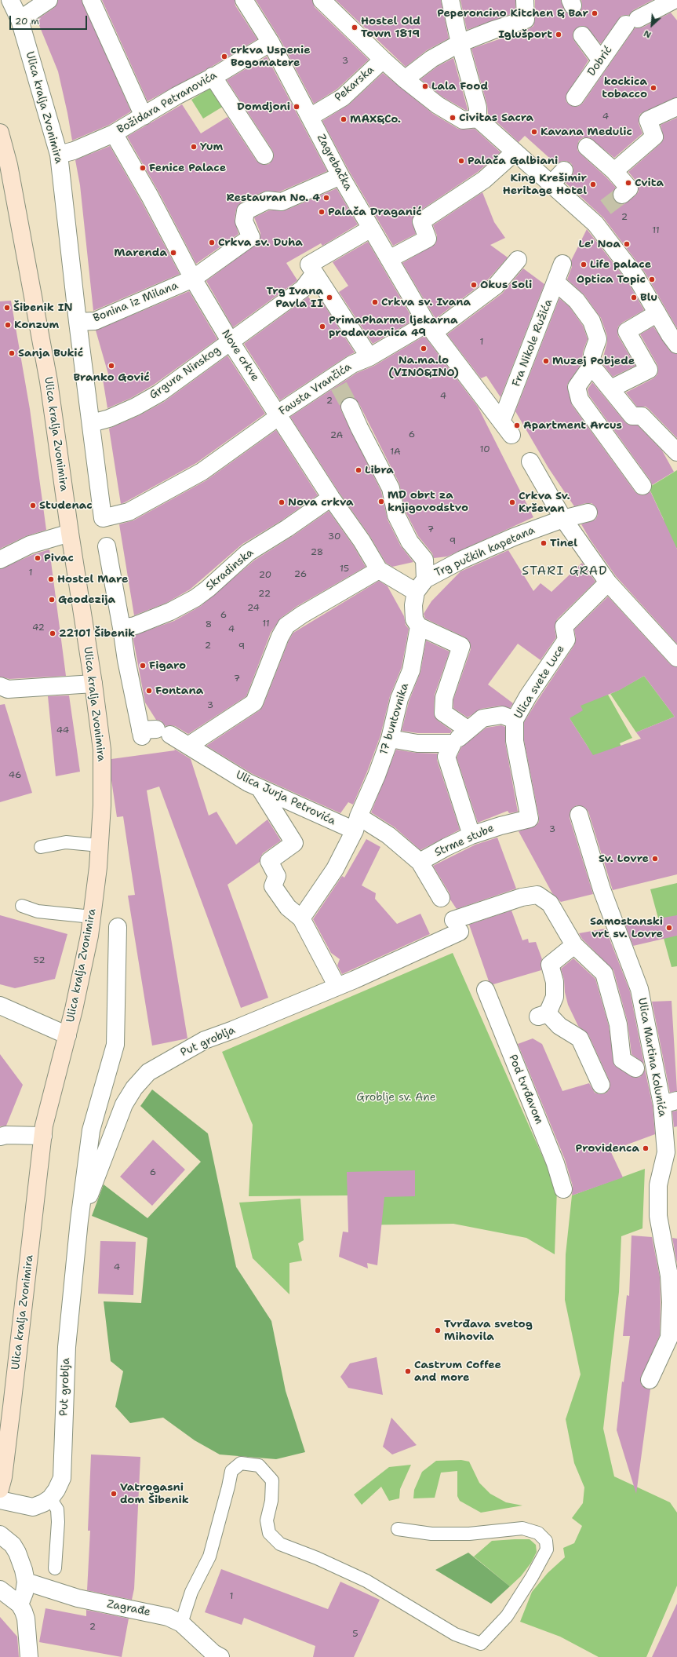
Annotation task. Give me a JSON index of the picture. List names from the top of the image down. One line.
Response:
{"streets":{"main road":["Ulica kralja Zvonimira"],"street":["Dobrić","Pekarska","Božidara Petranovića","Zagrebačka","Bonina iz Milana","Fra Nikole Ružića","Nove crkve","Grgura Ninskog","Fausta Vrančića","Trg pučkih kapetana","Skradinska","Ulica svete Luce","17 buntovnika","Ulica Jurja Petrovića","Strme stube","Put groblja","Ulica Martina Kolunića","Pod tvrđavom","Zagrađe"]},"crossings":[["Pekarska","Zagrebačka"],["Božidara Petranovića","Ulica kralja Zvonimira"],["Božidara Petranovića","Zagrebačka"],["Božidara Petranovića","Nove crkve"],["Ulica kralja Zvonimira","Bonina iz Milana"],["Ulica kralja Zvonimira","Grgura Ninskog"],["Ulica kralja Zvonimira","Fausta Vrančića"],["Zagrebačka","Bonina iz Milana"],["Zagrebačka","Fra Nikole Ružića"],["Zagrebačka","Fausta Vrančića"],["Bonina iz Milana","Nove crkve"],["Nove crkve","Grgura Ninskog"],["Nove crkve","Fausta Vrančića"],["Nove crkve","Skradinska"],["Trg pučkih kapetana","17 buntovnika"],["Skradinska","Ulica Jurja Petrovića"],["Ulica svete Luce","Strme stube"],["17 buntovnika","Ulica Jurja Petrovića"],["Ulica Jurja Petrovića","Strme stube"]],"districts":["STARI GRAD"],"parks":["Groblje sv. Ane"],"places":["Peperoncino Kitchen & Bar","Hostel Old Town 1819","Iglušport","crkva Uspenie Bogomatere","Lala Food","kockica tobacco","Domdjoni","Civitas Sacra","MAX&Co.","Kavana Medulic","Yum","Palača Galbiani","Fenice Palace","Cvita","King Krešimir Heritage Hotel","Restauran No. 4","Palača Draganić","Crkva sv. Duha","Le' Noa","Marenda","Life palace","Optica Topic","Okus Soli","Trg Ivana Pavla II","Blu","Crkva sv. Ivana","Šibenik IN","Konzum","PrimaPharme ljekarna prodavaonica 49","Na.ma.lo (VINO&INO)","Sanja Bukić","Muzej Pobjede","Branko Gović","Apartment Arcus","Libra","MD obrt za knjigovodstvo","Nova crkva","Crkva Sv. Krševan","Studenac","Tinel","Pivac","Hostel Mare","Geodezija","22101 Šibenik","Figaro","Fontana","Sv. Lovre","Samostanski vrt sv. Lovre","Providenca","Tvrđava svetog Mihovila","Castrum Coffee and more","Vatrogasni dom Šibenik"],"house_numbers":["3","4","2","11","1","4","2","6","2A","10","1A","7","30","9","28","15","1","26","20","22","24","6","11","8","42","4","2","9","7","3","44","46","3","52","6","4","1","2","5"],"scale_bar":"20 m","north":"bottom left"}
